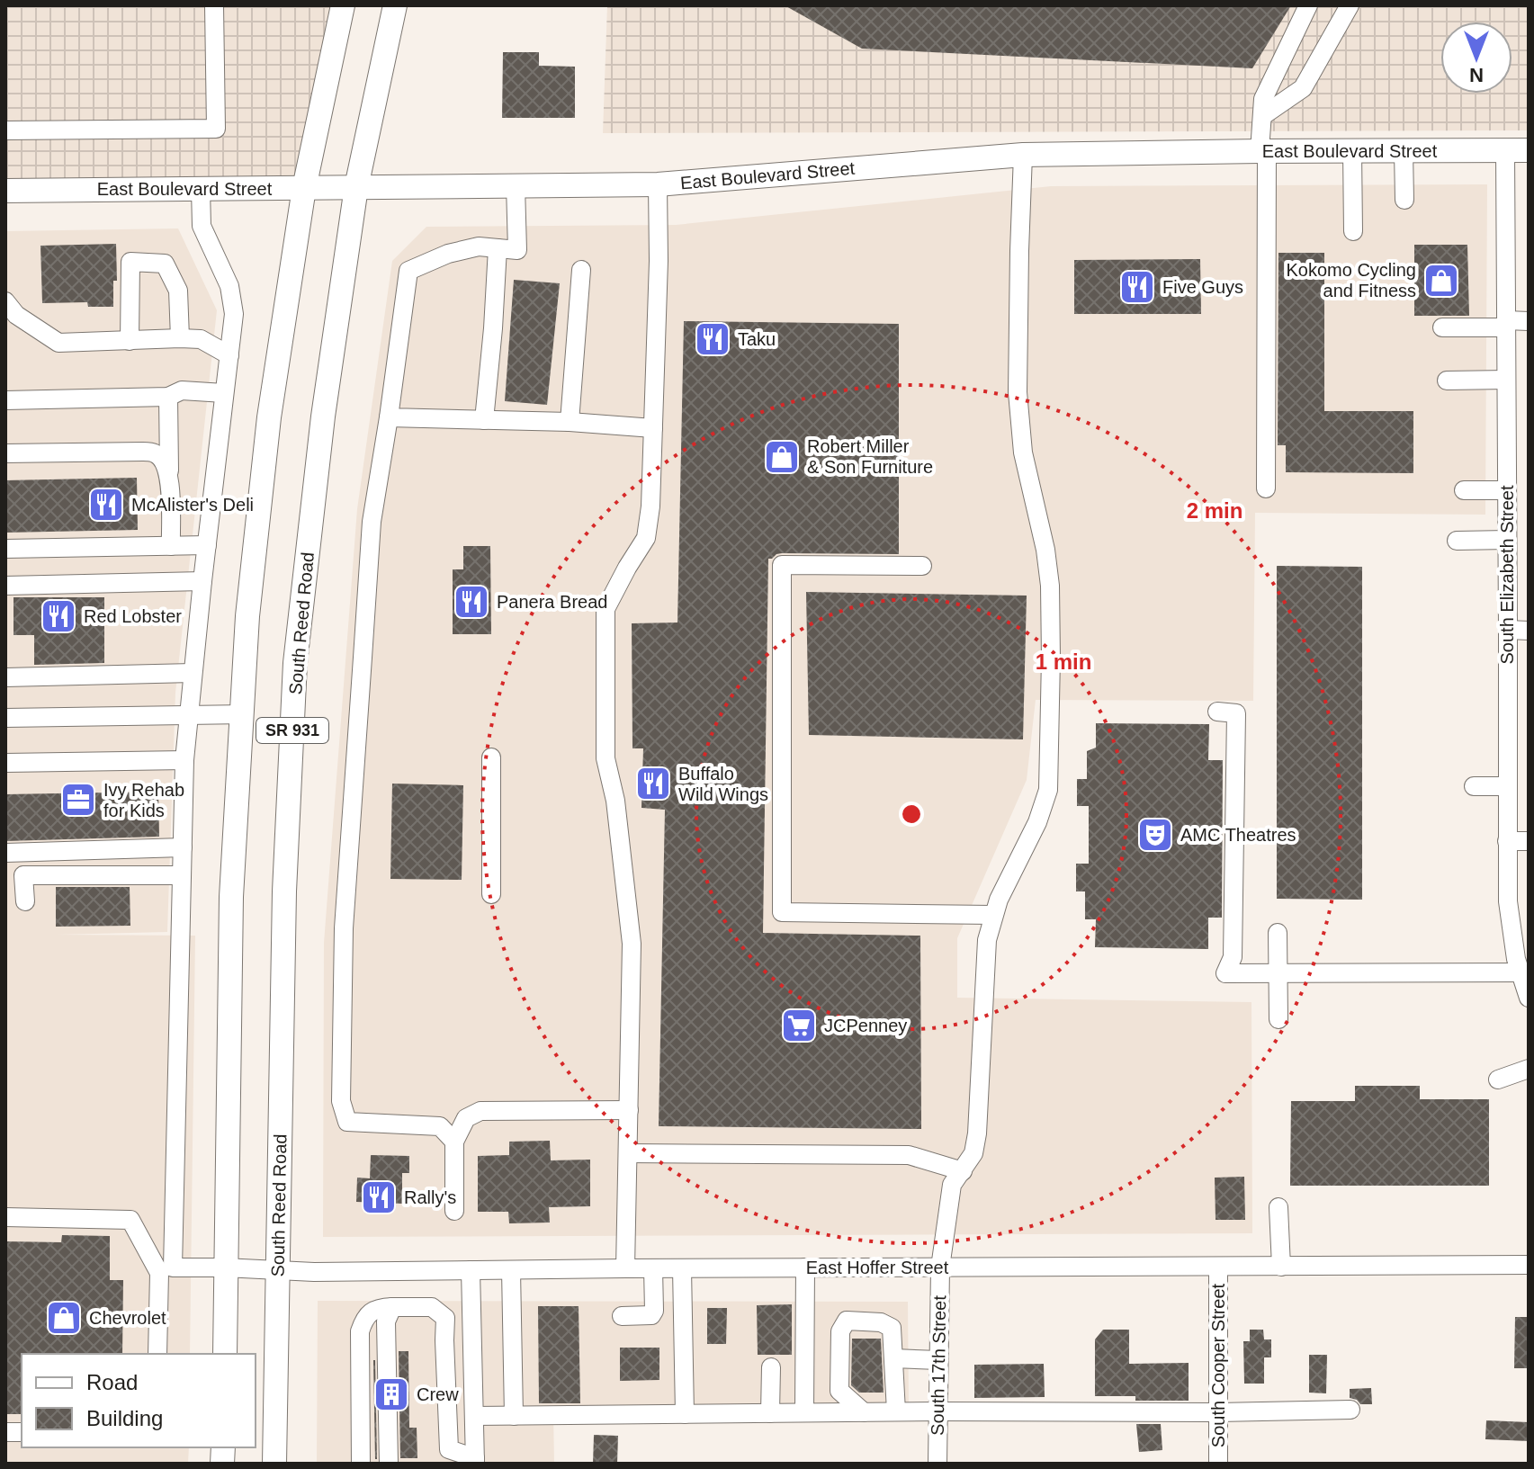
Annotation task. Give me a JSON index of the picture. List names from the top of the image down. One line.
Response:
{"streets":{"main road":["East Boulevard Street","South Reed Road","SR 931"],"street":["South Elizabeth Street","East Hoffer Street","South 17th Street","South Cooper Street"]},"crossings":[["East Boulevard Street","South Elizabeth Street"],["East Boulevard Street","South Reed Road"],["East Boulevard Street","SR 931"],["East Boulevard Street","South 17th Street"],["South Reed Road","East Hoffer Street"],["SR 931","East Hoffer Street"],["East Hoffer Street","South 17th Street"],["East Hoffer Street","South Cooper Street"]],"places":{"shop":["Kokomo Cycling and Fitness","Robert Miller & Son Furniture","Chevrolet"],"restaurant":["Five Guys","Taku","McAlister's Deli","Panera Bread","Red Lobster","Buffalo Wild Wings","Rally's"],"office":["Ivy Rehab for Kids"],"theatre":["AMC Theatres"],"supermarket":["JCPenney"],"building":["Crew"]},"legend":["Road","Building"],"north":"bottom","rings":["2 min","1 min"]}
